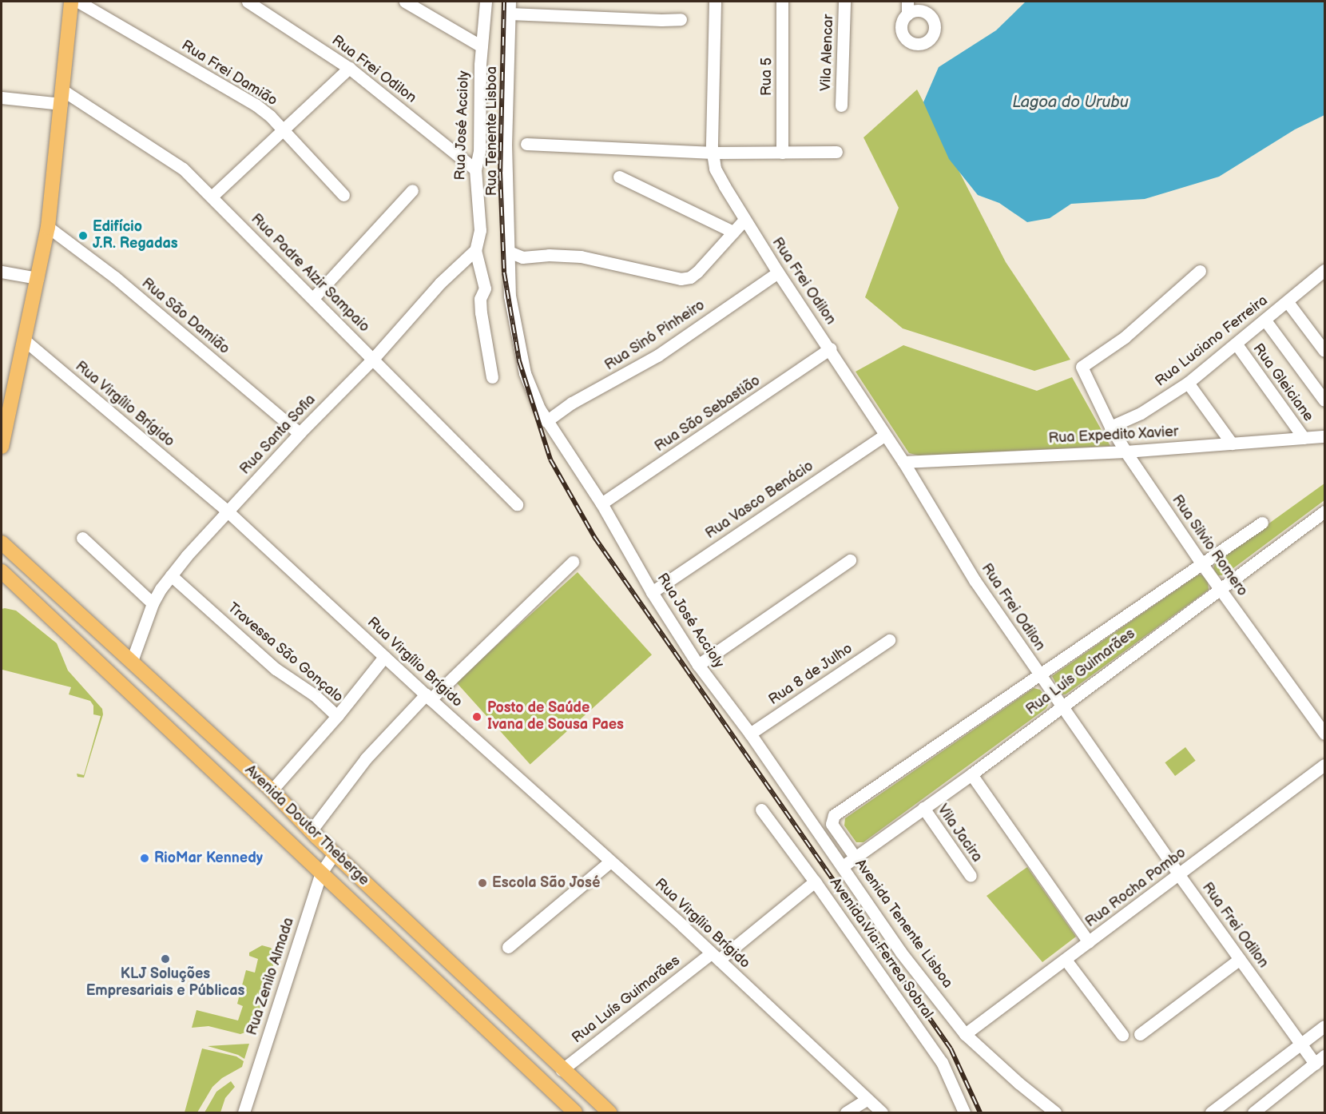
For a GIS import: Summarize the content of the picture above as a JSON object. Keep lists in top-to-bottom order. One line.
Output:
{"streets":{"main road":["Avenida Doutor Theberge"],"street":["Vila Alencar","Rua Frei Odilon","Rua Frei Damião","Rua 5","Rua José Accioly","Rua Tenente Lisboa","Rua Padre Alzir Sampaio","Rua São Damião","Rua Sinó Pinheiro","Rua Luciano Ferreira","Rua Gleiciane","Rua Virgílio Brígido","Rua São Sebastião","Rua Santa Sofia","Rua Expedito Xavier","Rua Vasco Benácio","Rua Silvio Romero","Travessa São Gonçalo","Rua Luís Guimarães","Rua 8 de Julho","Vila Jacira","Rua Rocha Pombo","Avenida Tenente Lisboa","Avenida Via Ferrea Sobral","Rua Zenilo Almada"]},"crossings":[["Rua Frei Odilon","Rua José Accioly"],["Rua Frei Odilon","Rua Sinó Pinheiro"],["Rua Frei Odilon","Rua São Sebastião"],["Rua Frei Odilon","Rua Expedito Xavier"],["Rua Frei Odilon","Rua Vasco Benácio"],["Rua Frei Odilon","Rua Luís Guimarães"],["Rua Frei Odilon","Rua Rocha Pombo"],["Rua José Accioly","Rua Tenente Lisboa"],["Rua José Accioly","Rua Sinó Pinheiro"],["Rua José Accioly","Rua São Sebastião"],["Rua José Accioly","Rua Santa Sofia"],["Rua José Accioly","Rua Vasco Benácio"],["Rua José Accioly","Rua 8 de Julho"],["Rua José Accioly","Avenida Tenente Lisboa"],["Rua Tenente Lisboa","Rua Sinó Pinheiro"],["Rua Padre Alzir Sampaio","Rua Santa Sofia"],["Rua São Damião","Rua Santa Sofia"],["Rua Luciano Ferreira","Rua Gleiciane"],["Rua Luciano Ferreira","Rua Silvio Romero"],["Rua Gleiciane","Rua Expedito Xavier"],["Rua Virgílio Brígido","Rua Santa Sofia"],["Rua Virgílio Brígido","Rua Luís Guimarães"],["Rua Santa Sofia","Travessa São Gonçalo"],["Rua Santa Sofia","Avenida Doutor Theberge"],["Rua Expedito Xavier","Rua Silvio Romero"],["Rua Silvio Romero","Rua Luís Guimarães"],["Rua Luís Guimarães","Avenida Doutor Theberge"],["Rua Luís Guimarães","Vila Jacira"],["Rua Luís Guimarães","Avenida Tenente Lisboa"],["Rua Luís Guimarães","Avenida Via Ferrea Sobral"],["Avenida Doutor Theberge","Rua Zenilo Almada"],["Rua Rocha Pombo","Avenida Tenente Lisboa"]],"water":["Lagoa do Urubu"],"places":["Edifício J.R. Regadas","Posto de Saúde Ivana de Sousa Paes","RioMar Kennedy","Escola São José","KLJ Soluções Empresariais e Públicas"]}
